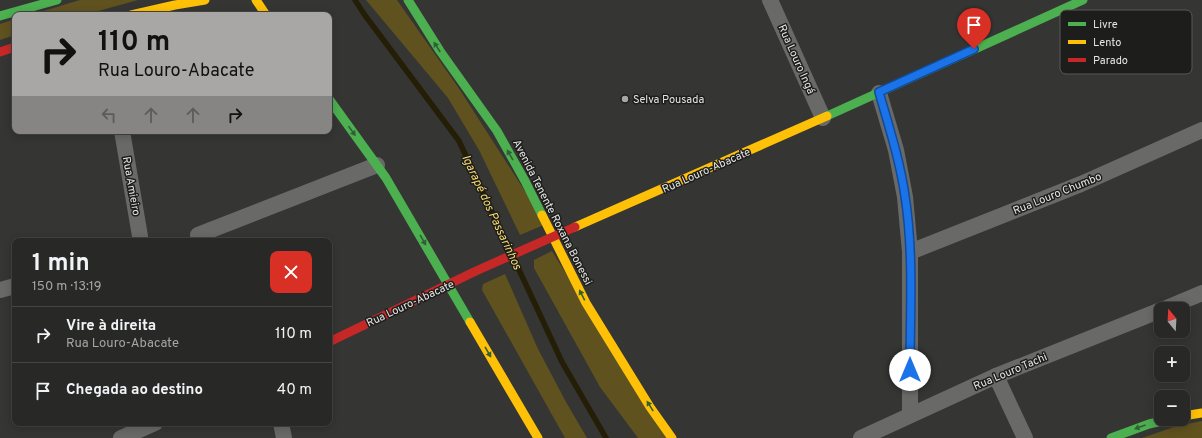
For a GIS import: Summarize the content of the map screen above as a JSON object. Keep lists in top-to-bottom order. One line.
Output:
{"streets":{"street":["Rua Louro Ingá","Rua Louro-Abacate","Rua Amieiro","Rua Louro Chumbo","Avenida Tenente Roxana Bonessi","Rua Louro Tachi"]},"crossings":[["Rua Louro Ingá","Rua Louro-Abacate"],["Rua Louro-Abacate","Avenida Tenente Roxana Bonessi"]],"one_way":["Avenida Tenente Roxana Bonessi"],"water":["Igarapé dos Passarinhos"],"places":["Selva Pousada"],"legend":["Livre","Lento","Parado"],"north":"top","page":{"turn":["110 m","Rua Louro-Abacate"],"heading":["1 min","150 m · 13:19"],"map_buttons":["+","−"],"list":[{"name":"Vire à direita","note":"Rua Louro-Abacate","value":"110 m"},{"name":"Chegada ao destino","value":"40 m"}]}}
